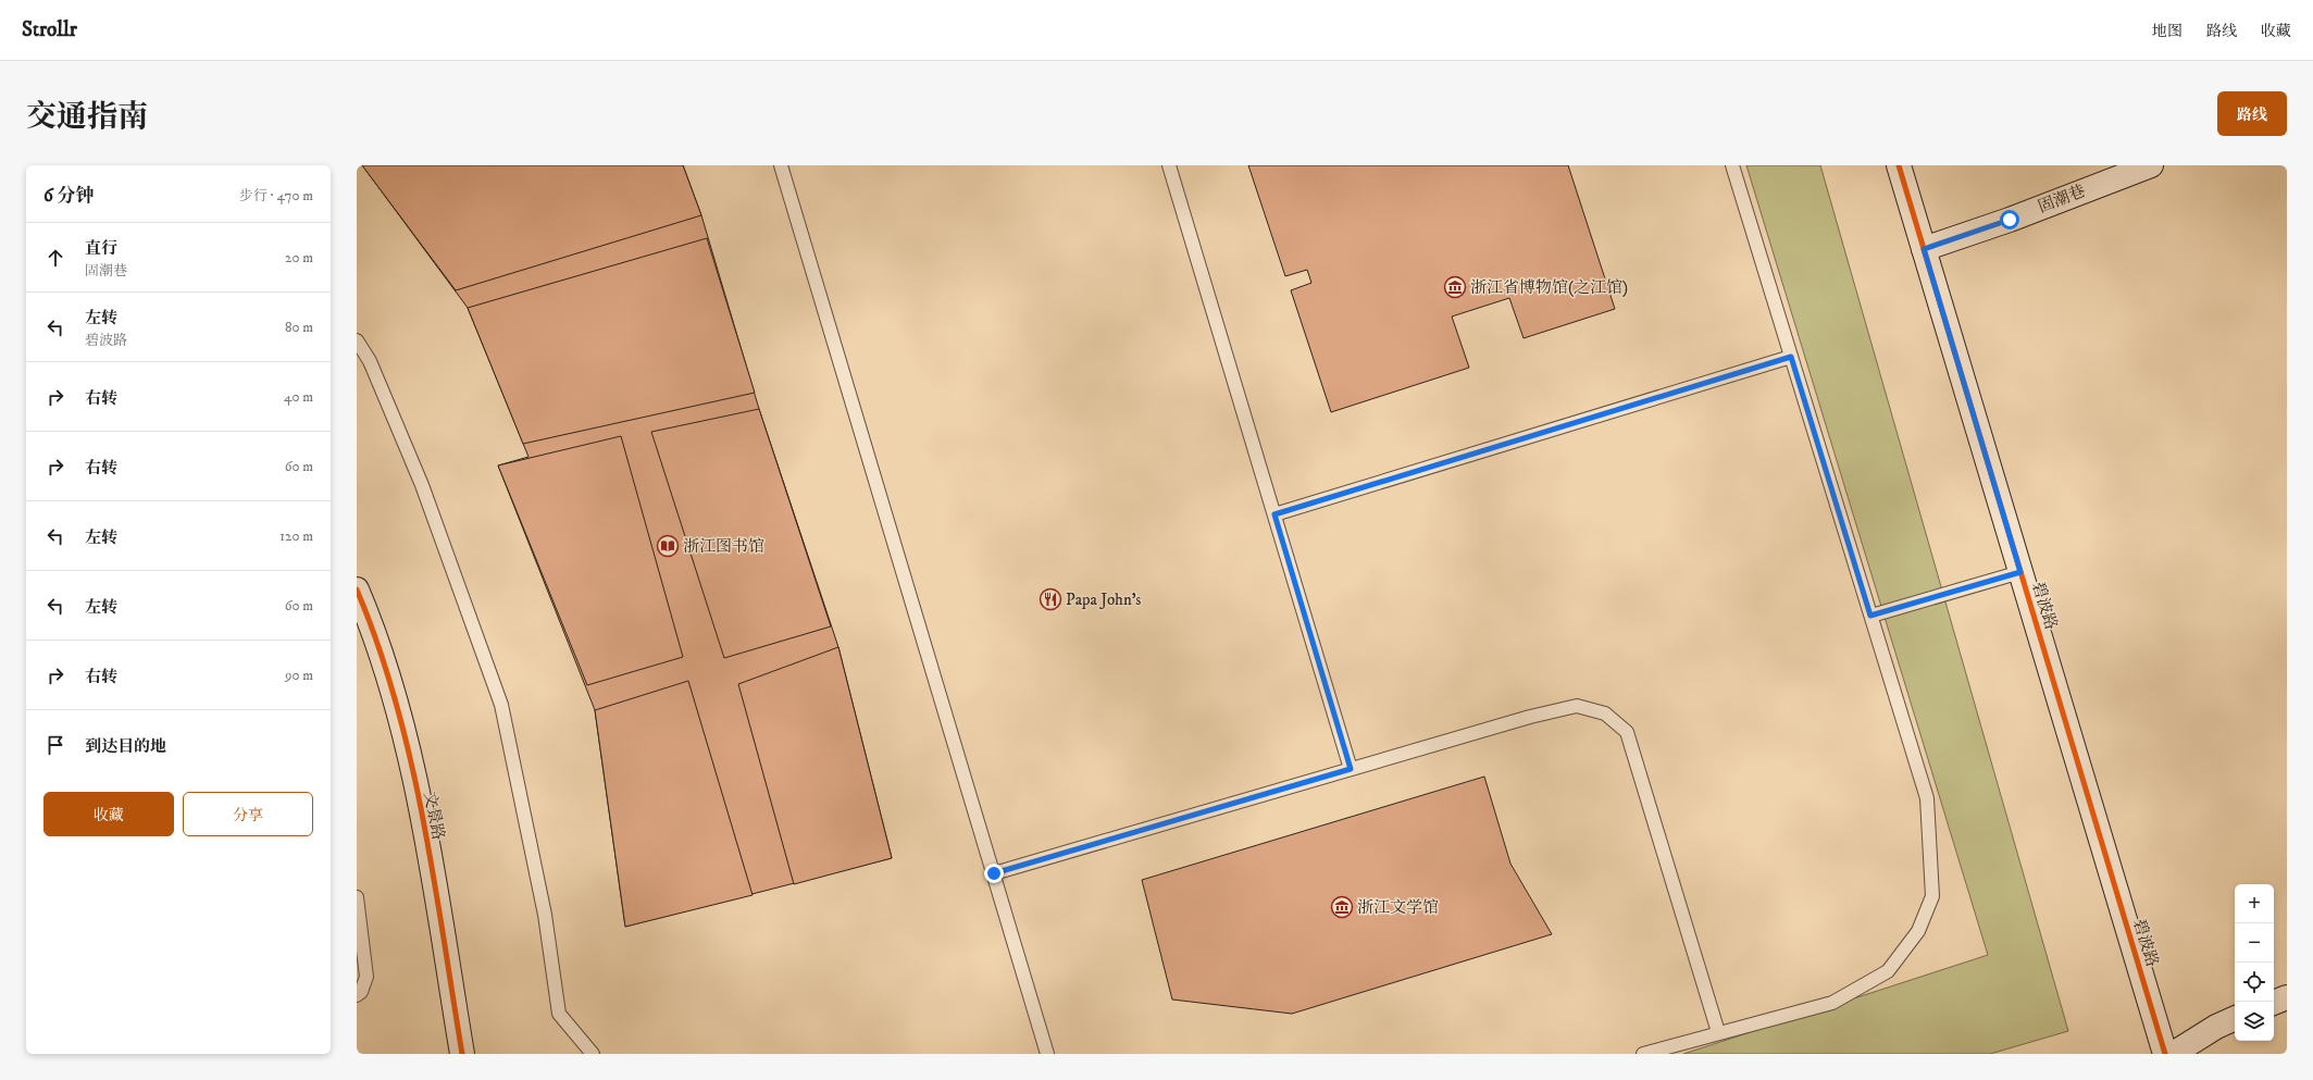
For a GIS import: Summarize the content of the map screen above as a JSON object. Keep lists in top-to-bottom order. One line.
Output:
{"streets":{"street":["固潮巷","碧波路","文景路"]},"crossings":[["固潮巷","碧波路"]],"places":{"museum":["浙江省博物馆(之江馆)","浙江文学馆"],"library":["浙江图书馆"],"restaurant":["Papa John's"]},"page":{"header":"Strollr","nav":["地图","路线","收藏"],"title":"交通指南","buttons":["路线",["收藏","分享"]],"heading":["6 分钟","步行 · 470 m"],"list":[["直行","固潮巷","20 m"],["左转","碧波路","80 m"],["右转","40 m"],["右转","60 m"],["左转","120 m"],["左转","60 m"],["右转","90 m"],"到达目的地"],"map_buttons":["+","−"]}}
